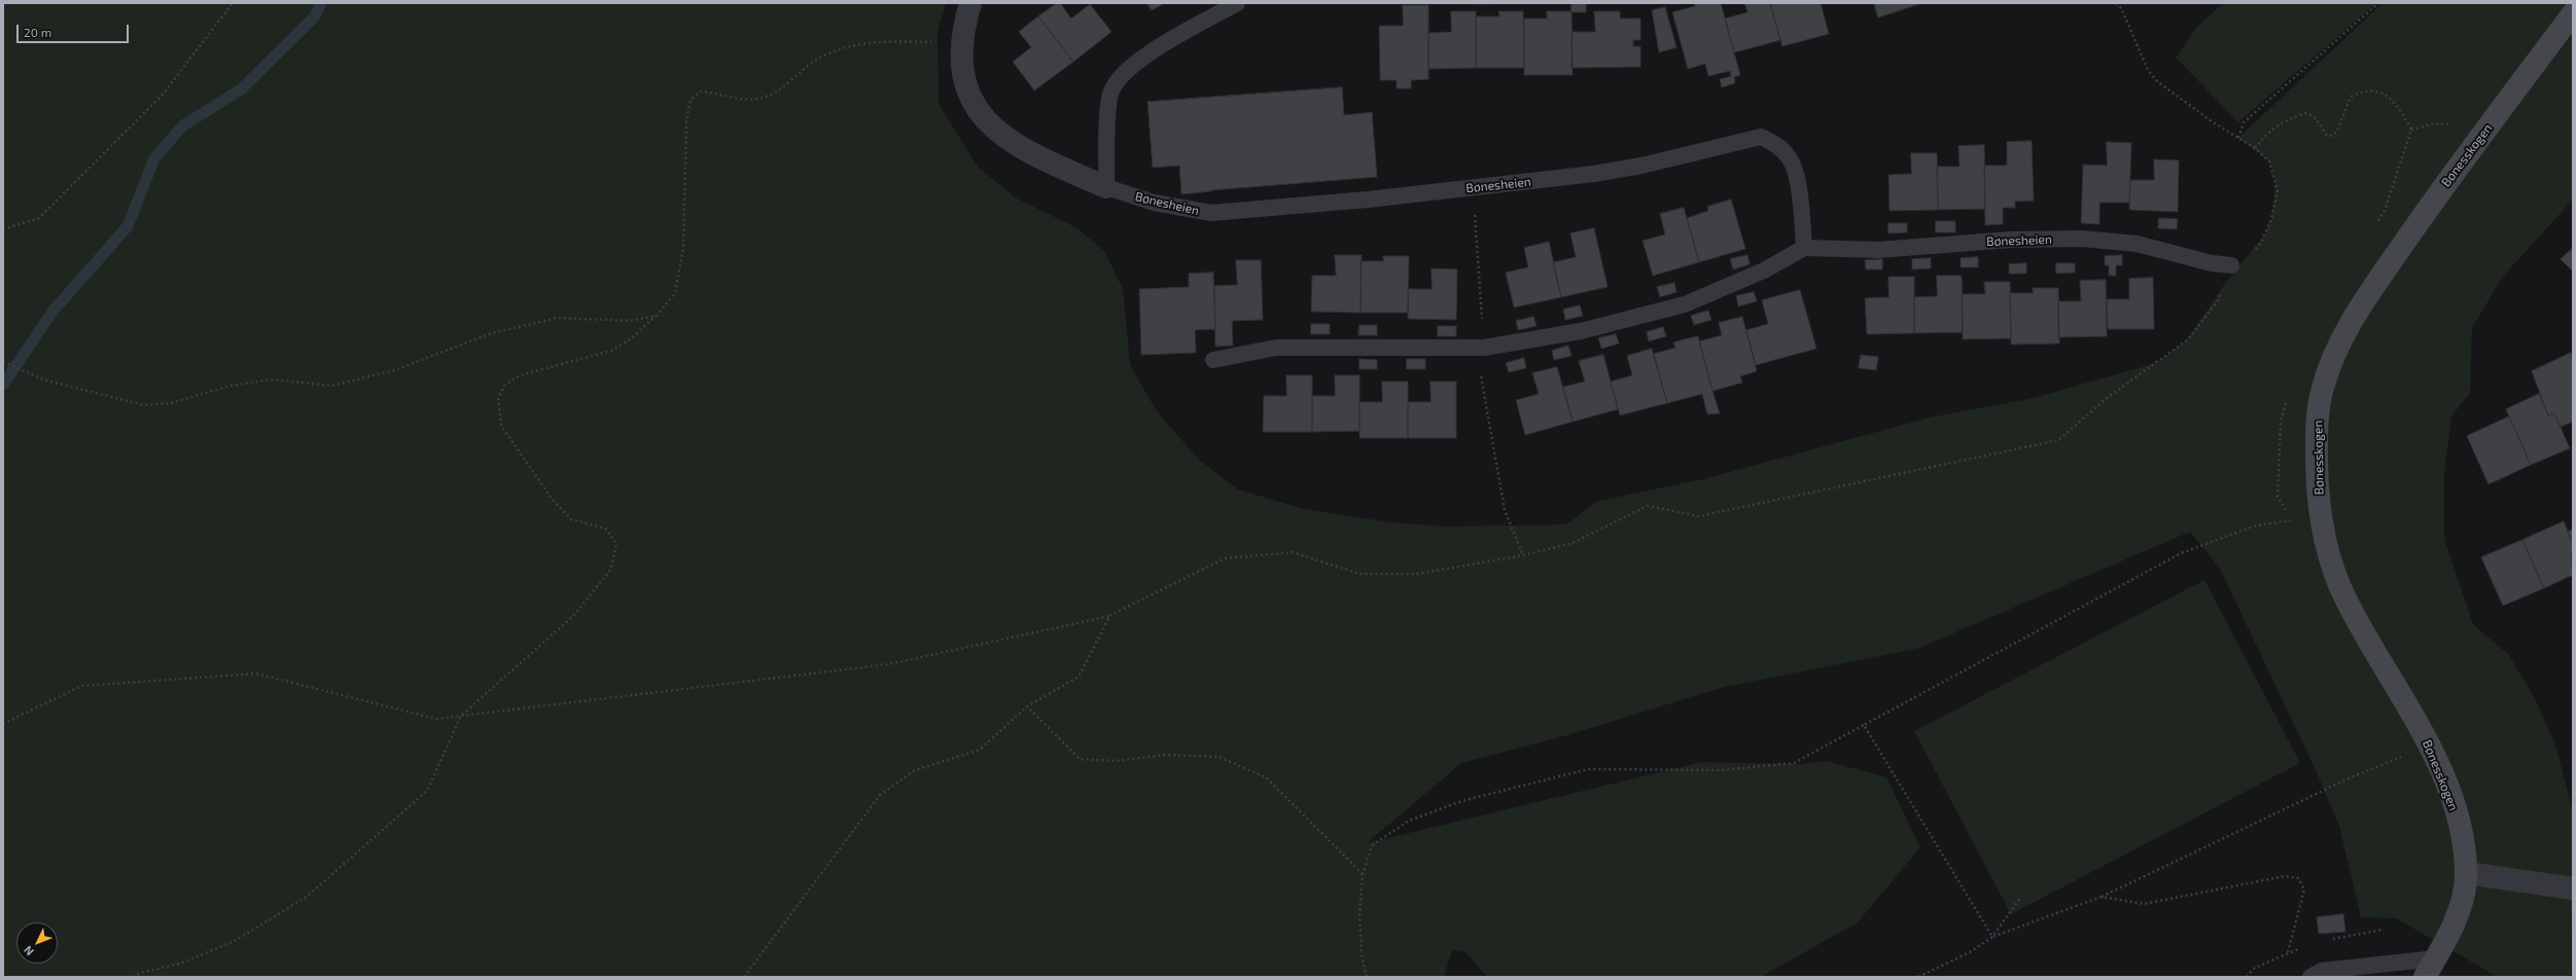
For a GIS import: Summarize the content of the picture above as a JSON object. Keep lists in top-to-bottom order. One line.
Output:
{"streets":{"main road":["Bønesskogen"],"street":["Bønesheien"]},"scale_bar":"20 m","north":"bottom left"}
